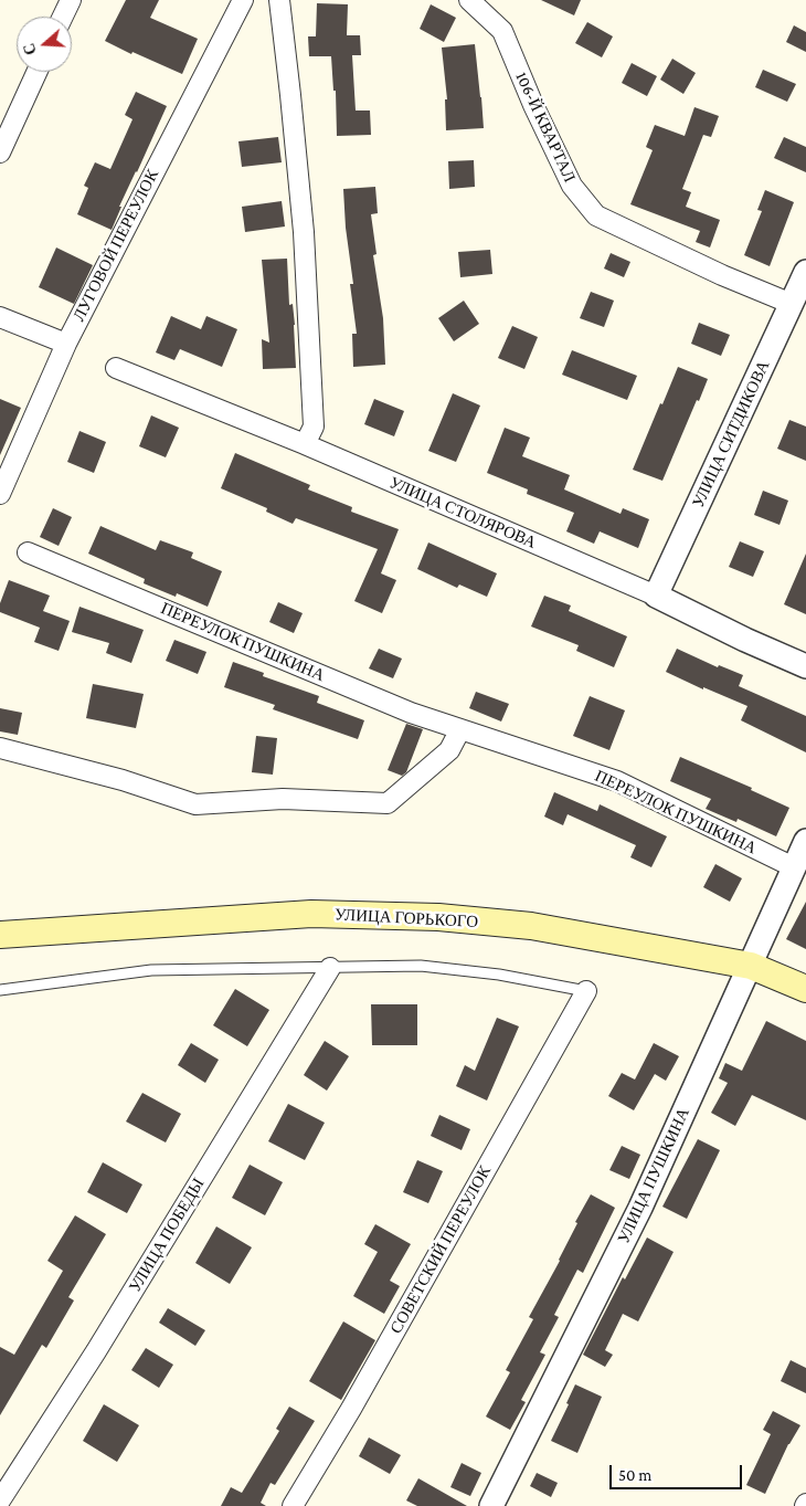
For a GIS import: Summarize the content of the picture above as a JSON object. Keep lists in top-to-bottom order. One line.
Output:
{"streets":{"main road":["УЛИЦА ГОРЬКОГО"],"street":["106-Й КВАРТАЛ","ЛУГОВОЙ ПЕРЕУЛОК","УЛИЦА СИТДИКОВА","УЛИЦА СТОЛЯРОВА","ПЕРЕУЛОК ПУШКИНА","УЛИЦА ПУШКИНА","УЛИЦА ПОБЕДЫ","СОВЕТСКИЙ ПЕРЕУЛОК"]},"crossings":[["106-Й КВАРТАЛ","УЛИЦА СИТДИКОВА"],["УЛИЦА СИТДИКОВА","УЛИЦА СТОЛЯРОВА"],["ПЕРЕУЛОК ПУШКИНА","УЛИЦА ПУШКИНА"],["УЛИЦА ГОРЬКОГО","УЛИЦА ПУШКИНА"]],"scale_bar":"50 m","north":"left"}
